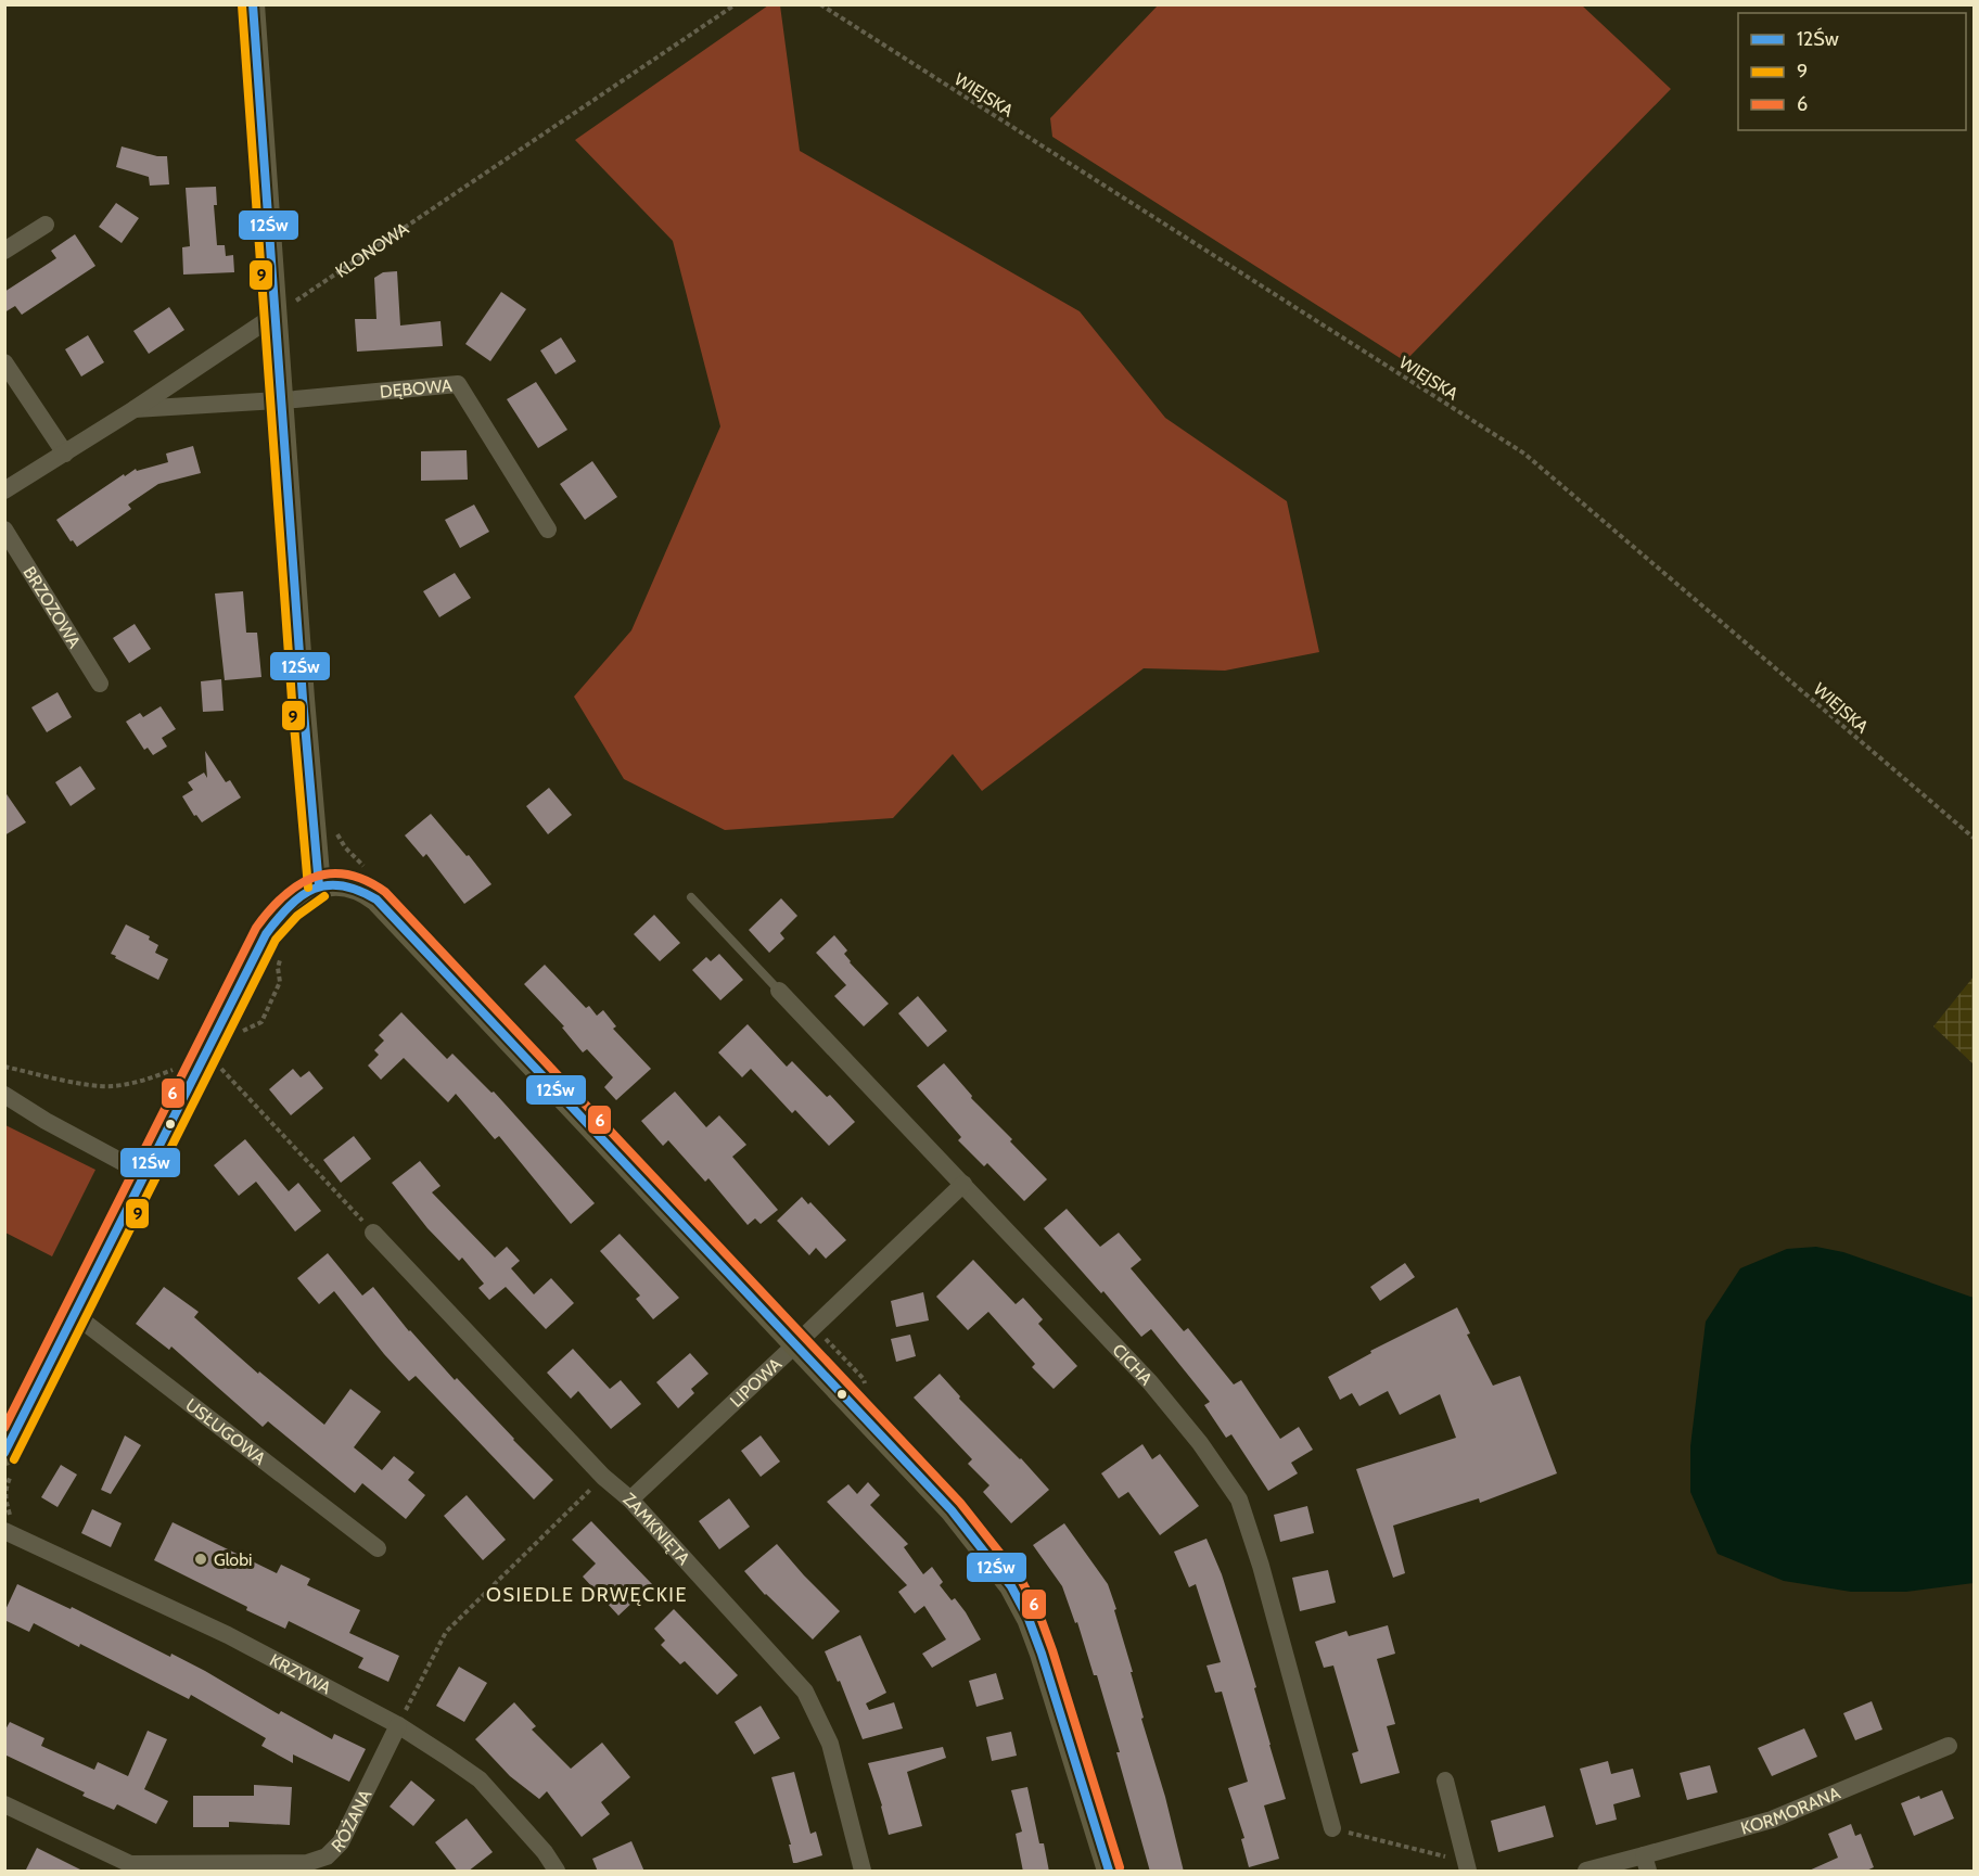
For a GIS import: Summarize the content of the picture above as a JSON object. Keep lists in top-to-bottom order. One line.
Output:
{"streets":{"street":["DĘBOWA","BRZOZOWA","CICHA","LIPOWA","USŁUGOWA","ZAMKNIĘTA","KRZYWA","KORMORANA","RÓŻANA"],"path":["WIEJSKA","KLONOWA"]},"crossings":[["CICHA","LIPOWA"],["LIPOWA","ZAMKNIĘTA"],["KRZYWA","RÓŻANA"]],"districts":["OSIEDLE DRWĘCKIE"],"places":["Globi"],"lines":["transit line 12Św","transit line 9","transit line 6"],"legend":["12Św","9","6"]}
